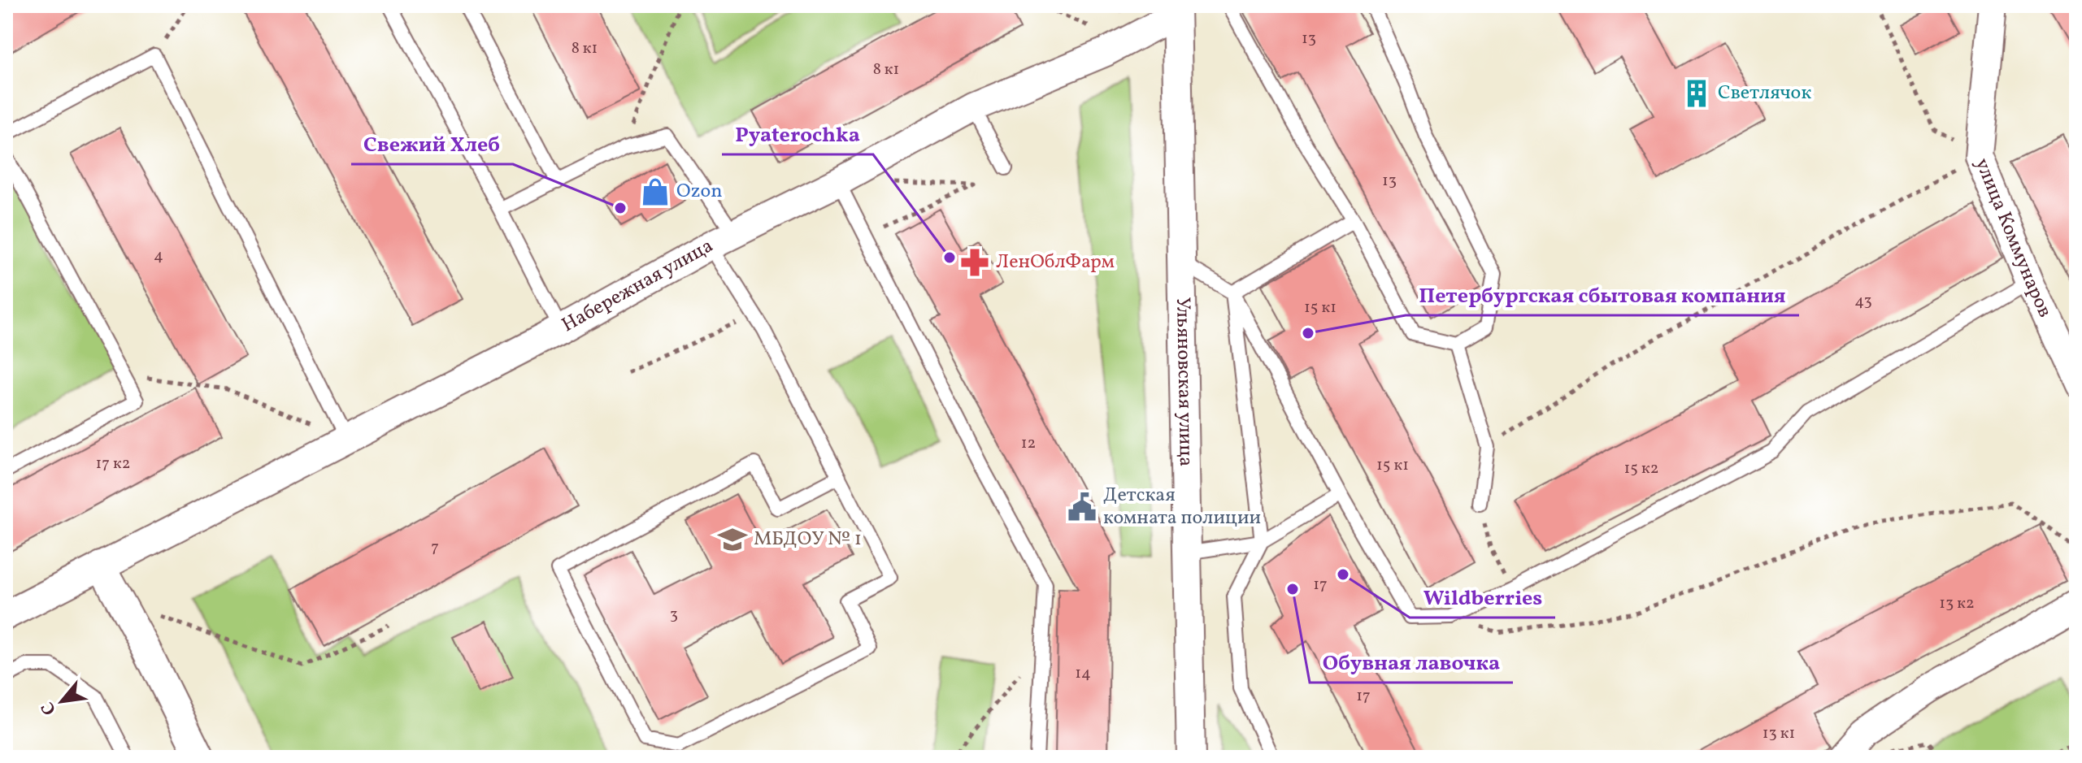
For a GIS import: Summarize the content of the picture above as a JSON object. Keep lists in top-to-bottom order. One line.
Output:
{"streets":{"street":["улица Коммунаров","Набережная улица","Ульяновская улица"]},"crossings":[["Набережная улица","Ульяновская улица"]],"places":{"building":["Светлячок"],"shop":["Ozon"],"other":["Свежий Хлеб","Pyaterochka","Петербургская сбытовая компания","Wildberries","Обувная лавочка"],"pharmacy":["ЛенОблФарм"],"public building":["Детская комната полиции"],"school or university":["МБДОУ № 1"]},"house_numbers":["13","8 к1","8 к1","13","4","43","15 к1","12","17 к2","15 к1","15 к2","7","17","13 к2","3","14","17","13 к1"],"north":"bottom left"}
